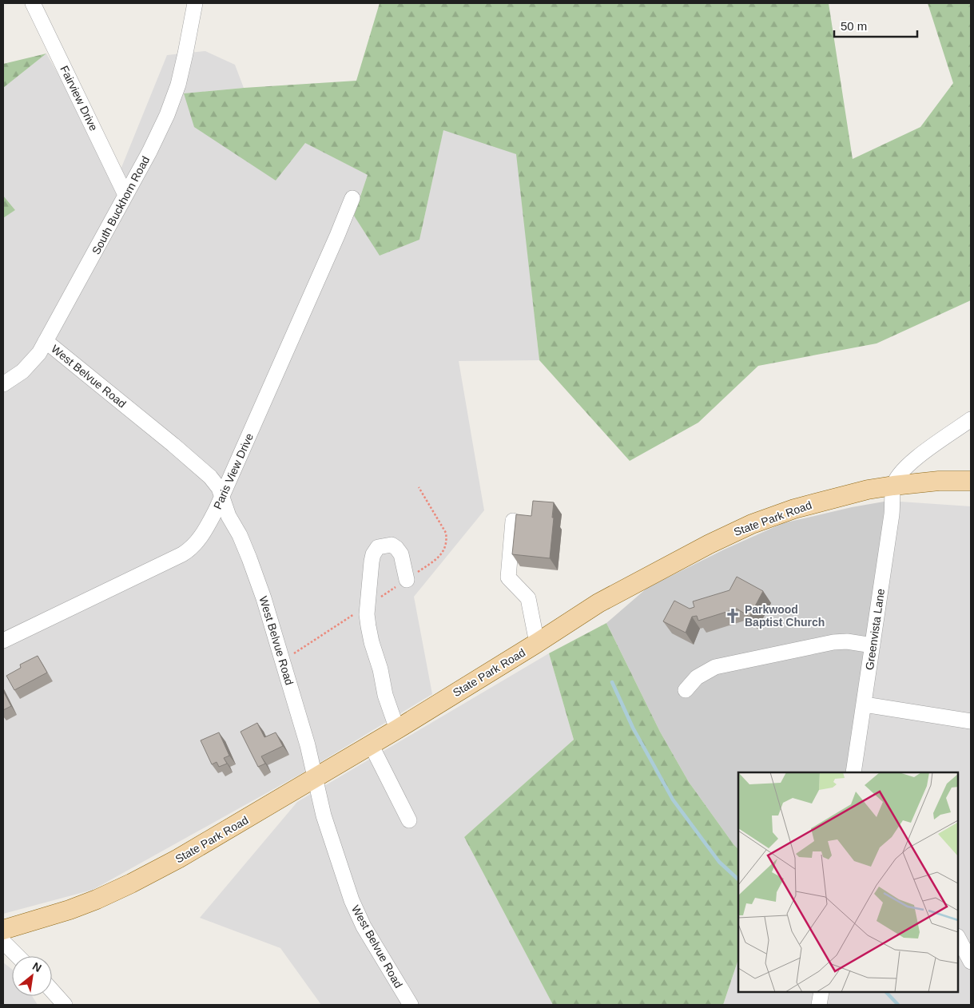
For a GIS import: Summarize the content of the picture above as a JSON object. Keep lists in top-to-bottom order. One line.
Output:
{"streets":{"main road":["State Park Road"],"street":["Fairview Drive","South Buckhorn Road","West Belvue Road","Paris View Drive","Greenvista Lane"]},"crossings":[["Fairview Drive","South Buckhorn Road"],["South Buckhorn Road","West Belvue Road"],["West Belvue Road","Paris View Drive"],["West Belvue Road","State Park Road"],["State Park Road","Greenvista Lane"]],"places":{"church":["Parkwood Baptist Church"]},"scale_bar":"50 m","north":"top right"}
